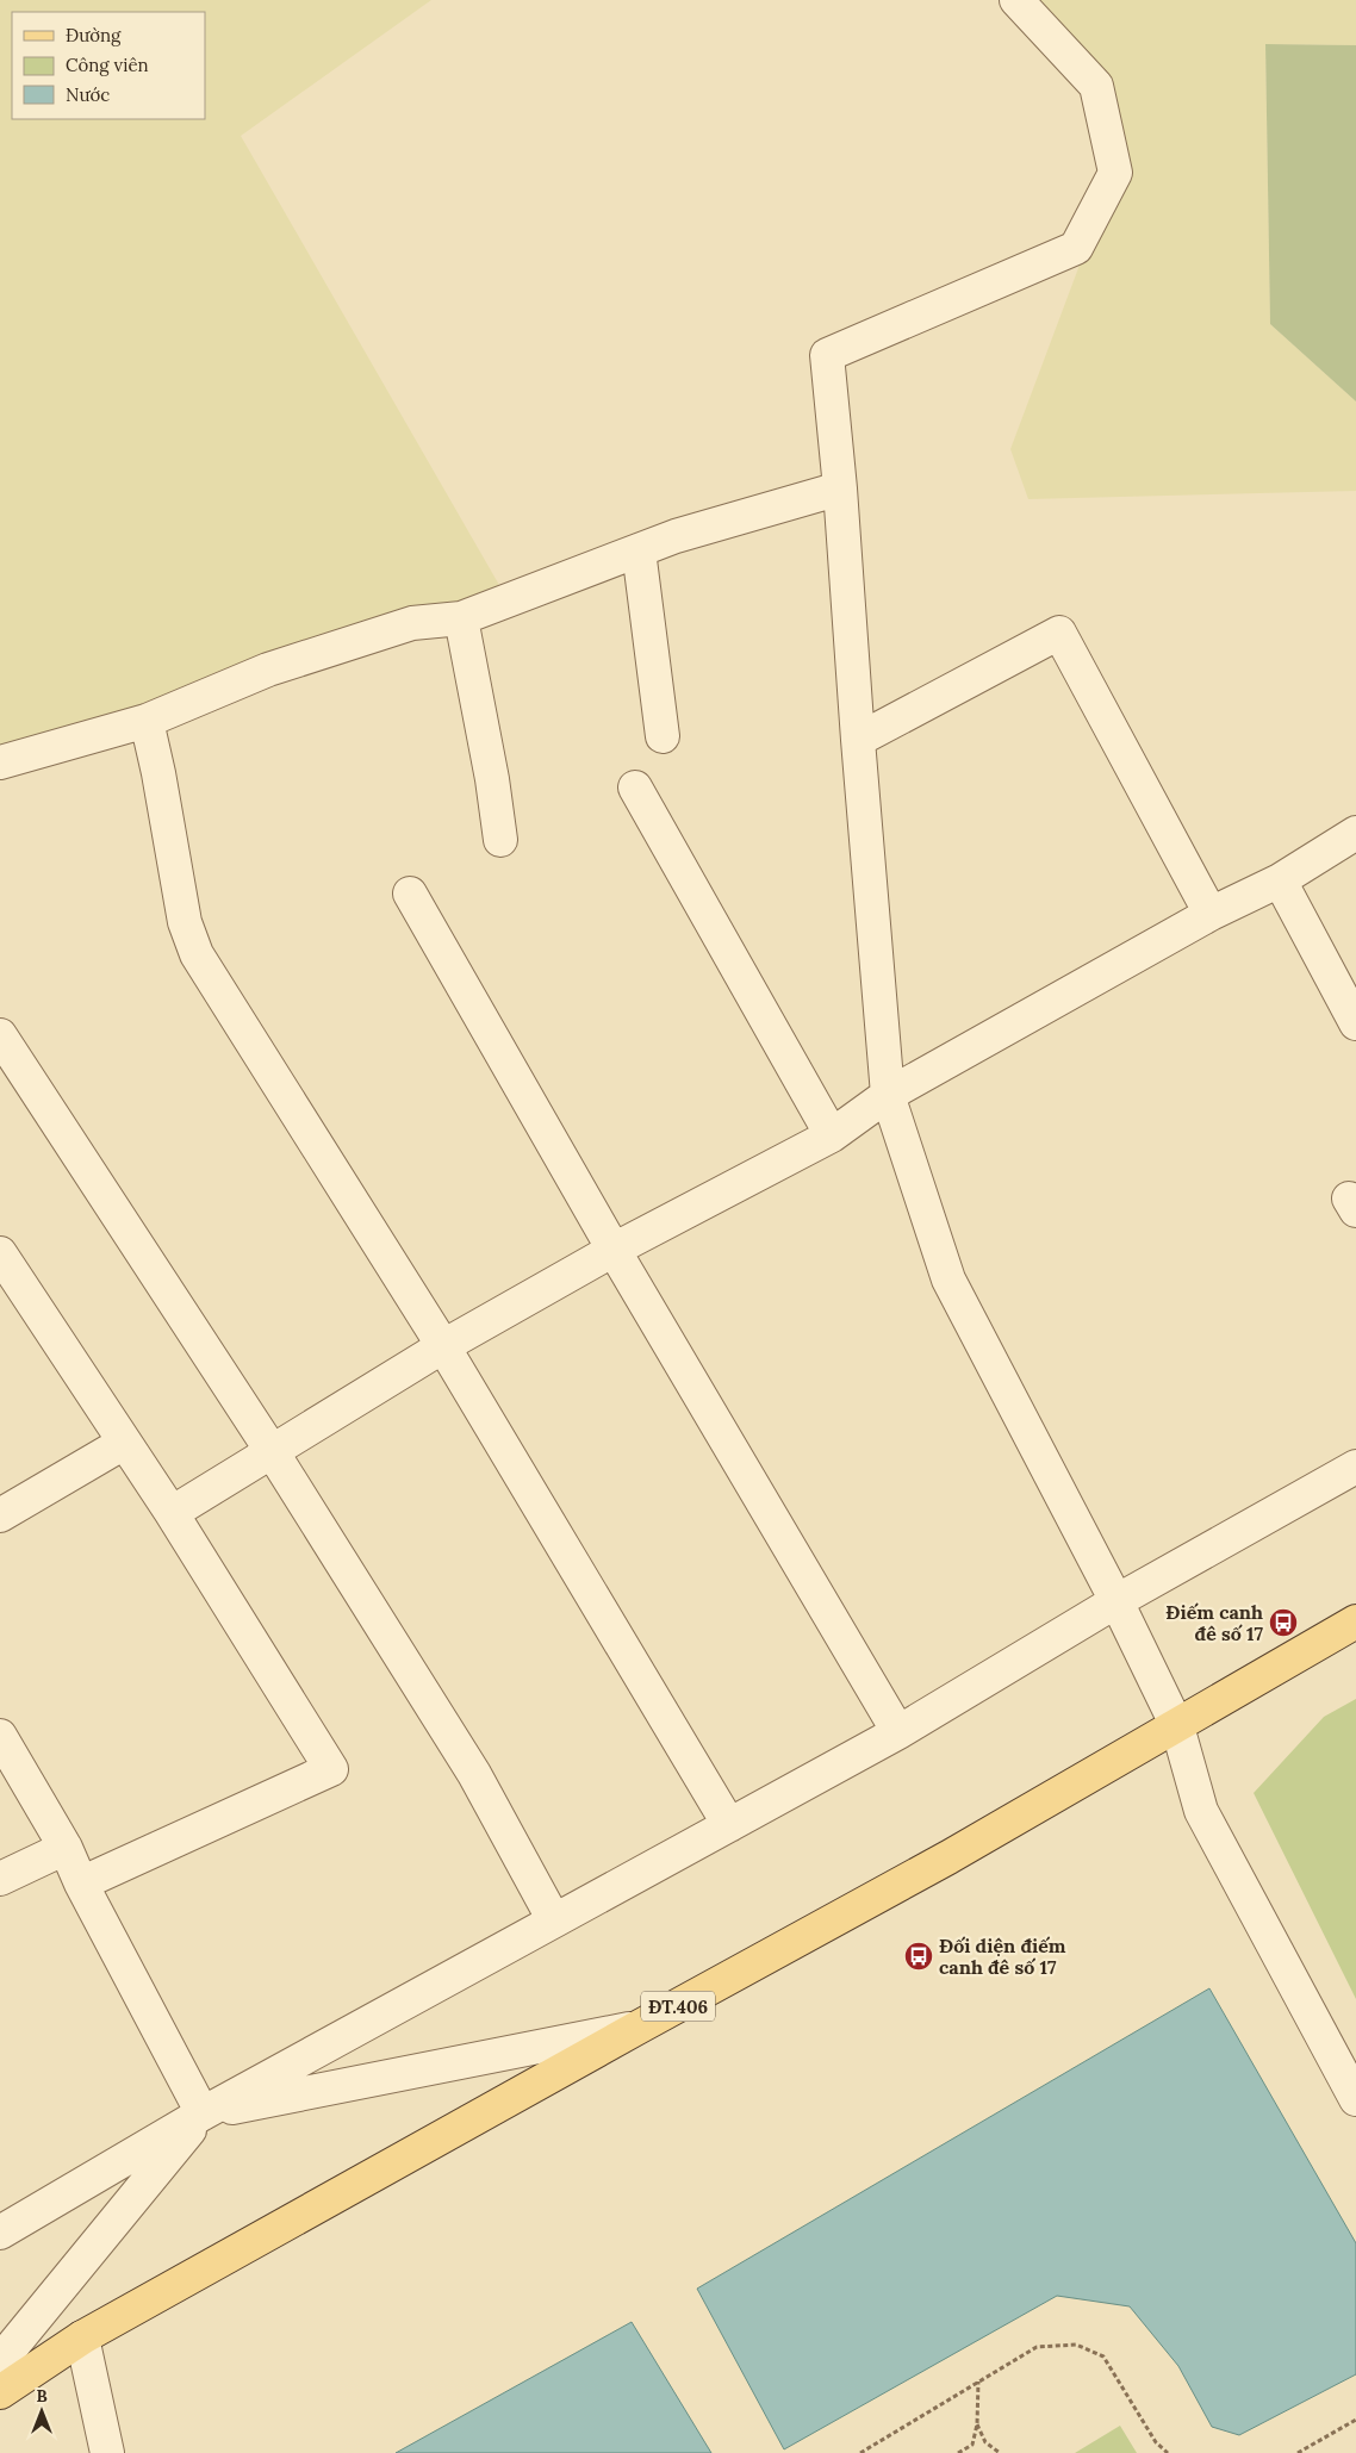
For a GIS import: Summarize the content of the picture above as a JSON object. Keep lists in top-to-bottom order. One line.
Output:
{"streets":{"main road":["ĐT.406"]},"places":{"bus stop":["Điếm canh đê số 17","Đối diện điếm canh đê số 17"]},"legend":["Đường","Công viên","Nước"],"north":"top"}
